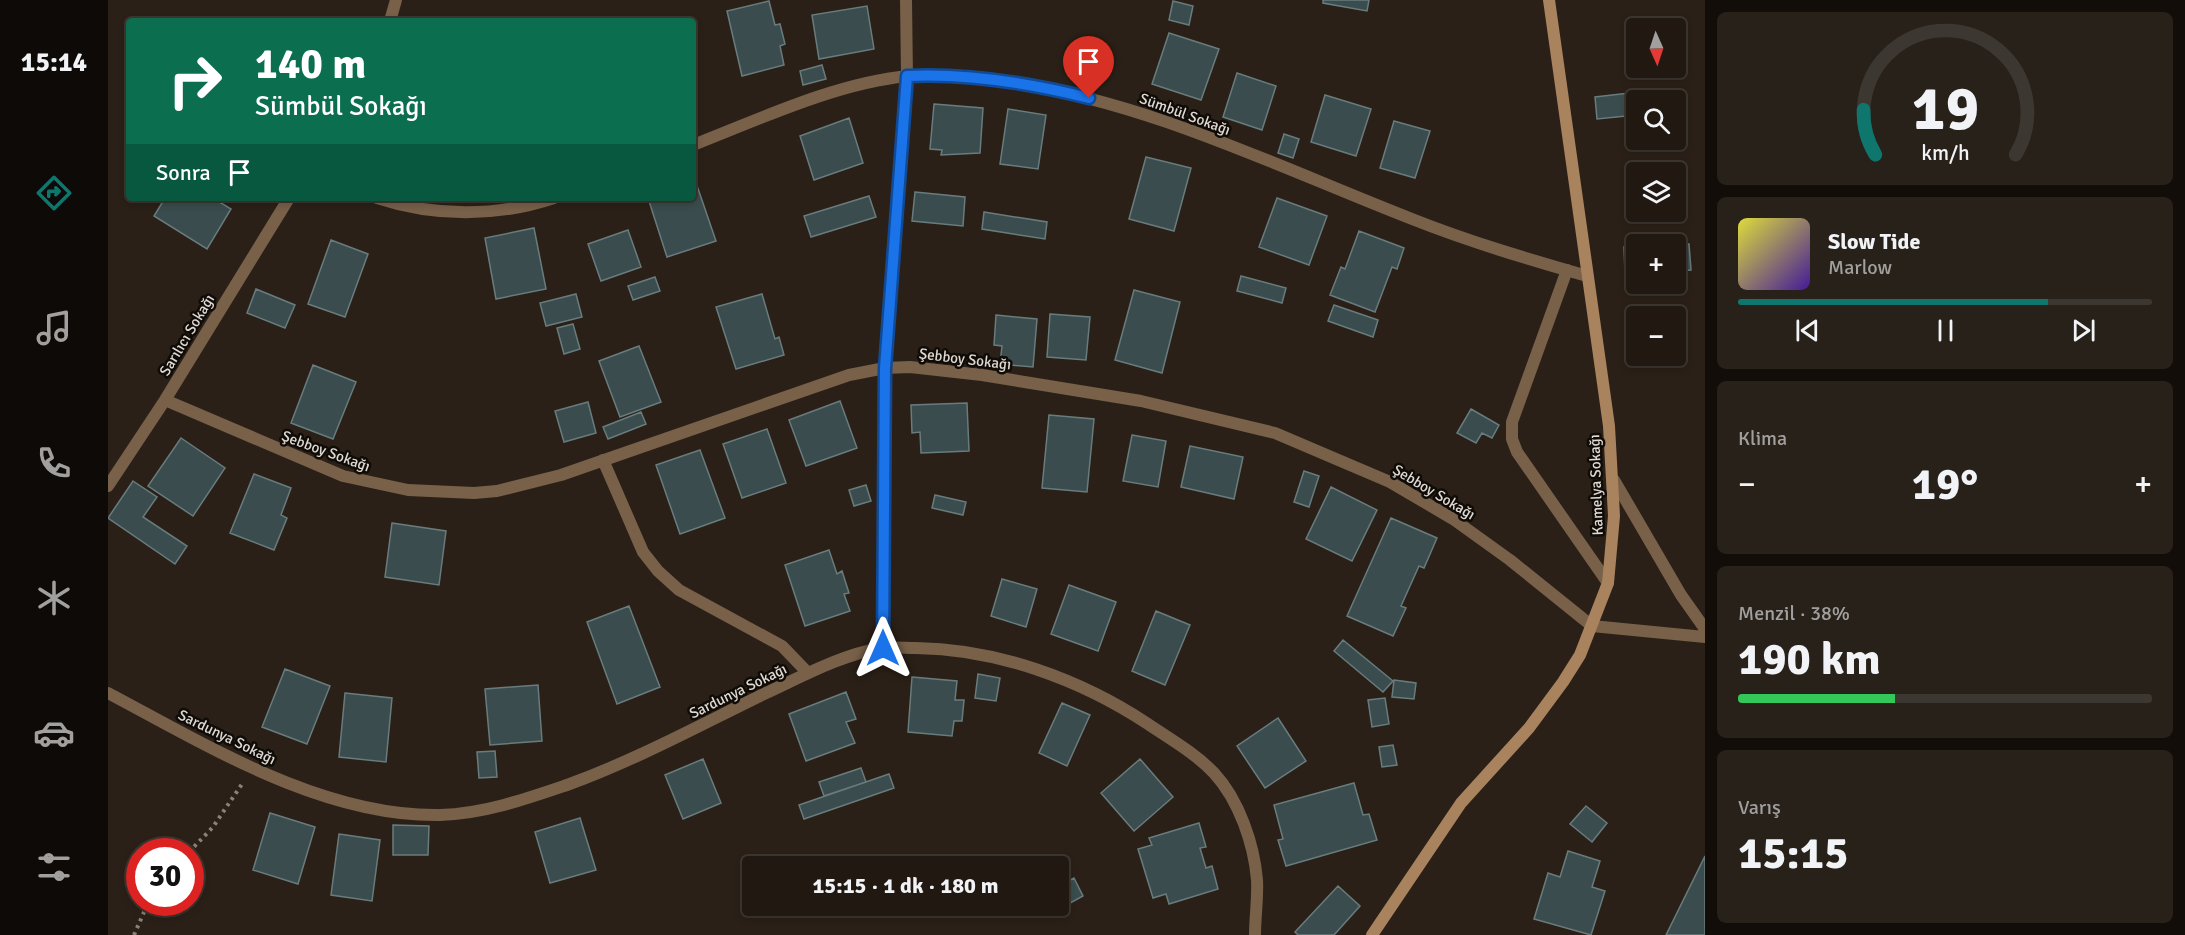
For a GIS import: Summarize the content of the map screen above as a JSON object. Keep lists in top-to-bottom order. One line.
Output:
{"streets":{"street":["Sümbül Sokağı","Sarılıcı Sokağı","Şebboy Sokağı","Kamelya Sokağı","Sardunya Sokağı"]},"crossings":[["Sümbül Sokağı","Kamelya Sokağı"],["Sarılıcı Sokağı","Şebboy Sokağı"],["Şebboy Sokağı","Kamelya Sokağı"]],"north":"bottom","page":{"tabs":"15:14","map_buttons":["+","−"],"turn":["140 m","Sümbül Sokağı"],"then":"Sonra","song":["Slow Tide","Marlow"],"tile":["Klima",["Menzil · 38%","190 km"],["Varış","15:15"]],"heat":["−","19°","+"],"limit":"30","trip":"15:15 · 1 dk · 180 m","gauge":["19","km/h"]}}
